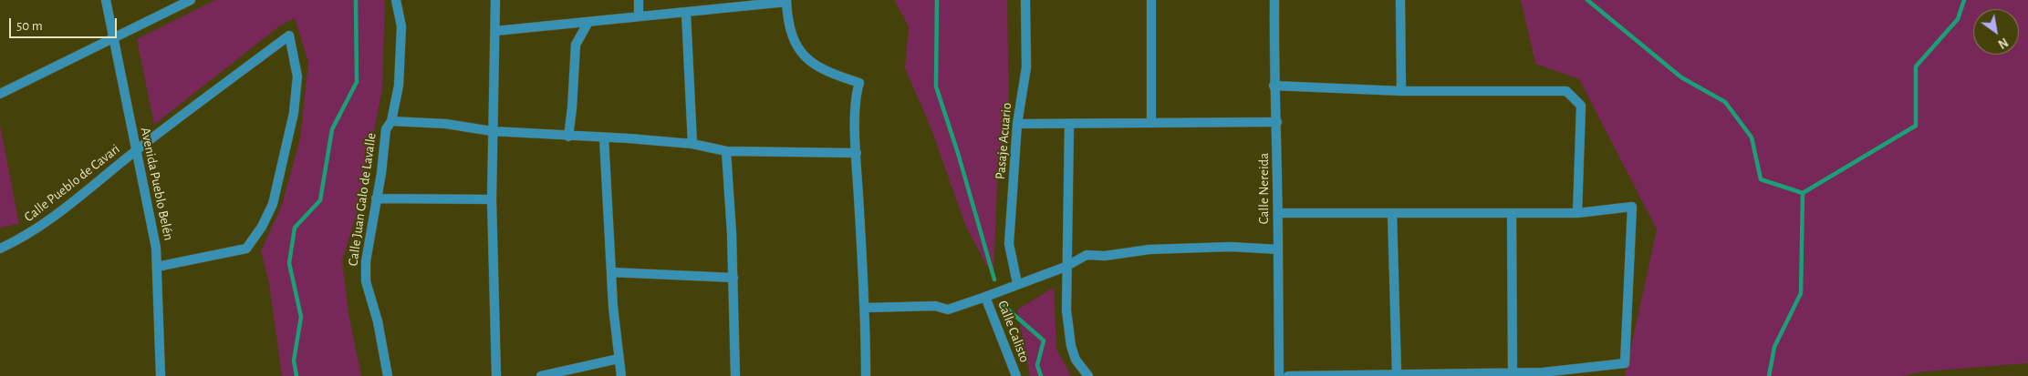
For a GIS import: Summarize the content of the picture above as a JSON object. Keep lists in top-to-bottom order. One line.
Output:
{"streets":{"street":["Pasaje Acuario","Calle Pueblo de Cavari","Avenida Pueblo Belén","Calle Nereida","Calle Juan Galo de Lavalle","Calle Calisto"]},"crossings":[["Calle Pueblo de Cavari","Avenida Pueblo Belén"]],"scale_bar":"50 m","north":"bottom right"}
